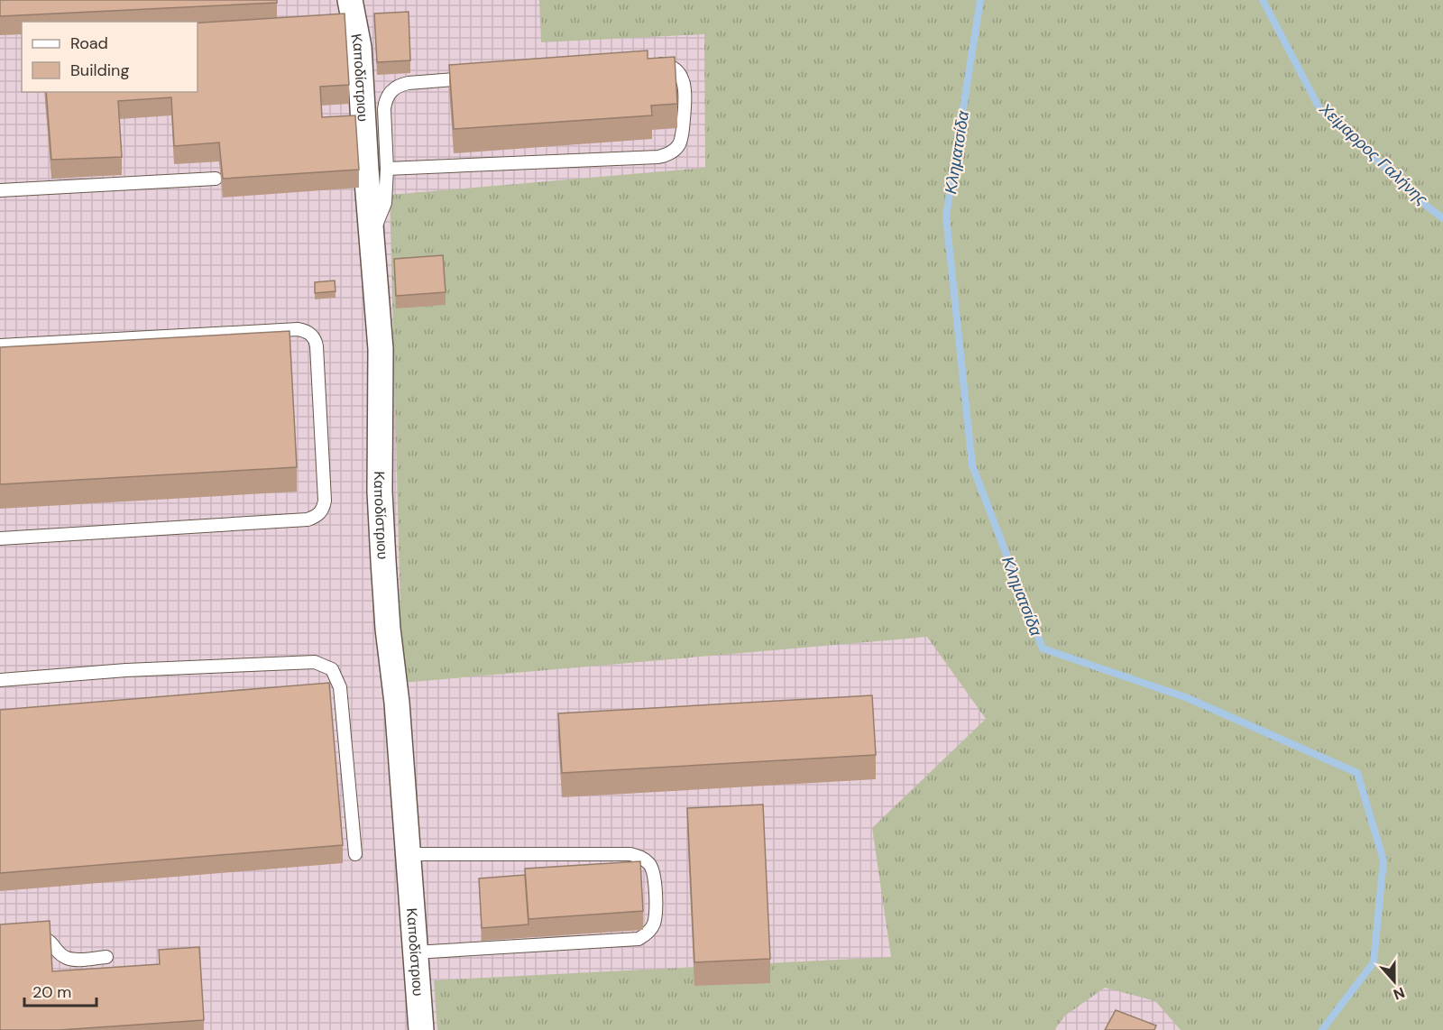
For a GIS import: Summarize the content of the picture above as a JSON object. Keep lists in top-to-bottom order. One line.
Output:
{"streets":{"street":["Καποδίστριου"]},"water":["Κληματσίδα","Χείμαρρος Γαλήνης"],"legend":["Road","Building"],"scale_bar":"20 m","north":"bottom"}
